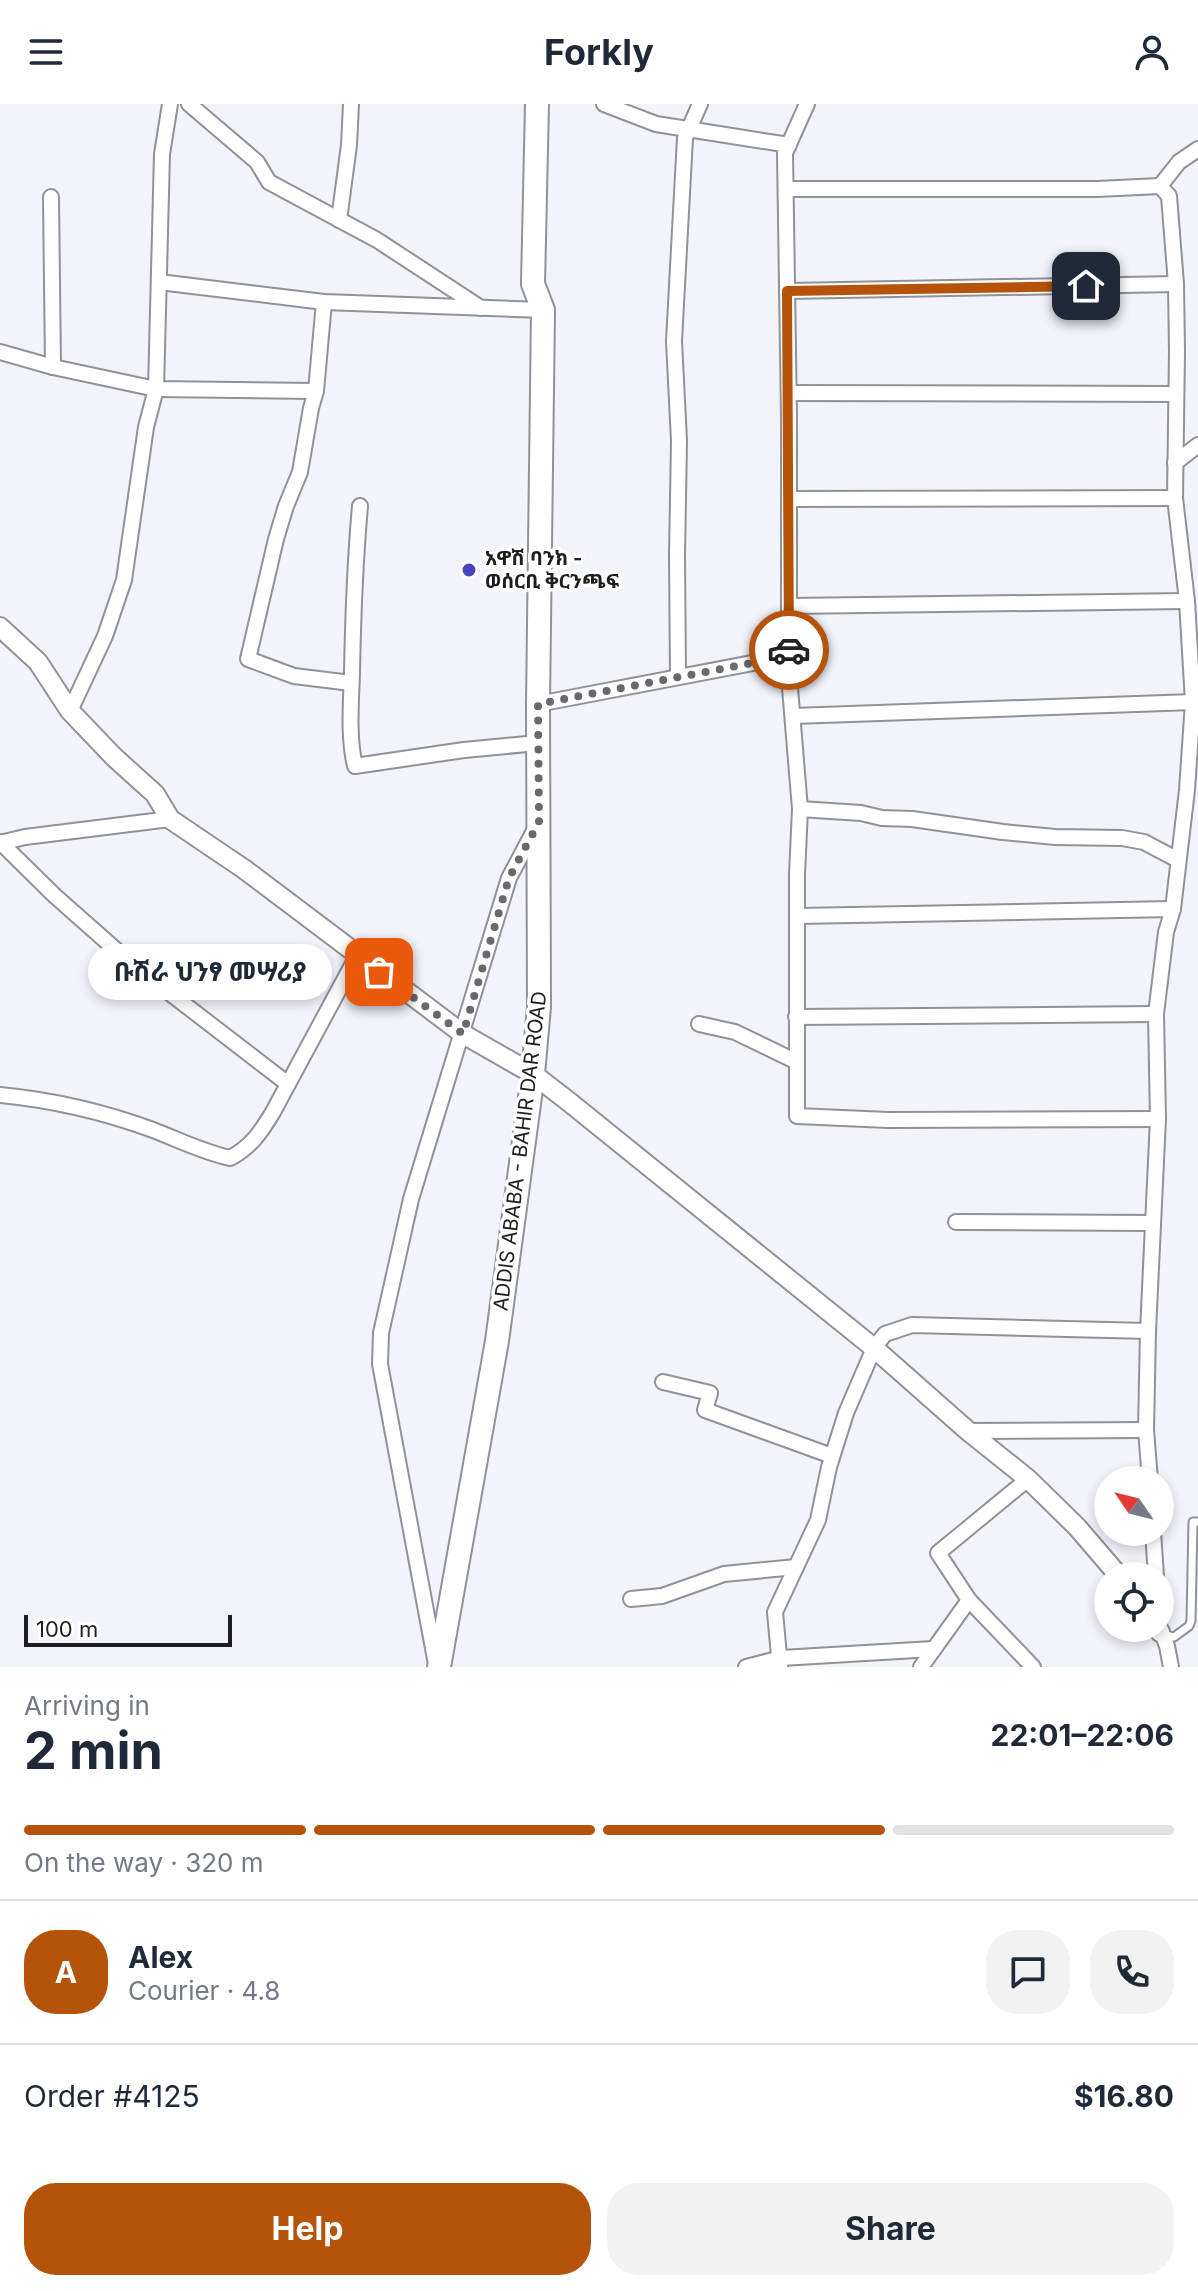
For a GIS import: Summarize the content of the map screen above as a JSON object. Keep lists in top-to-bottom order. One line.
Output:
{"streets":{"highway":["ADDIS ABABA - BAHIR DAR ROAD"]},"places":["አዋሽ ባንክ - ወሰርቢ ቅርንጫፍ","ቡሽራ ህንፃ መሣሪያ"],"scale_bar":"100 m","north":"top left","page":{"header":"Forkly","bubble":"ቡሽራ ህንፃ መሣሪያ","scale":"100 m","heading":["2 min","Arriving in","22:01–22:06"],"panel":["Alex","Courier · 4.8","Order #4125","$16.80"],"bar":"On the way · 320 m","round":"A","buttons":["Help","Share"]}}
